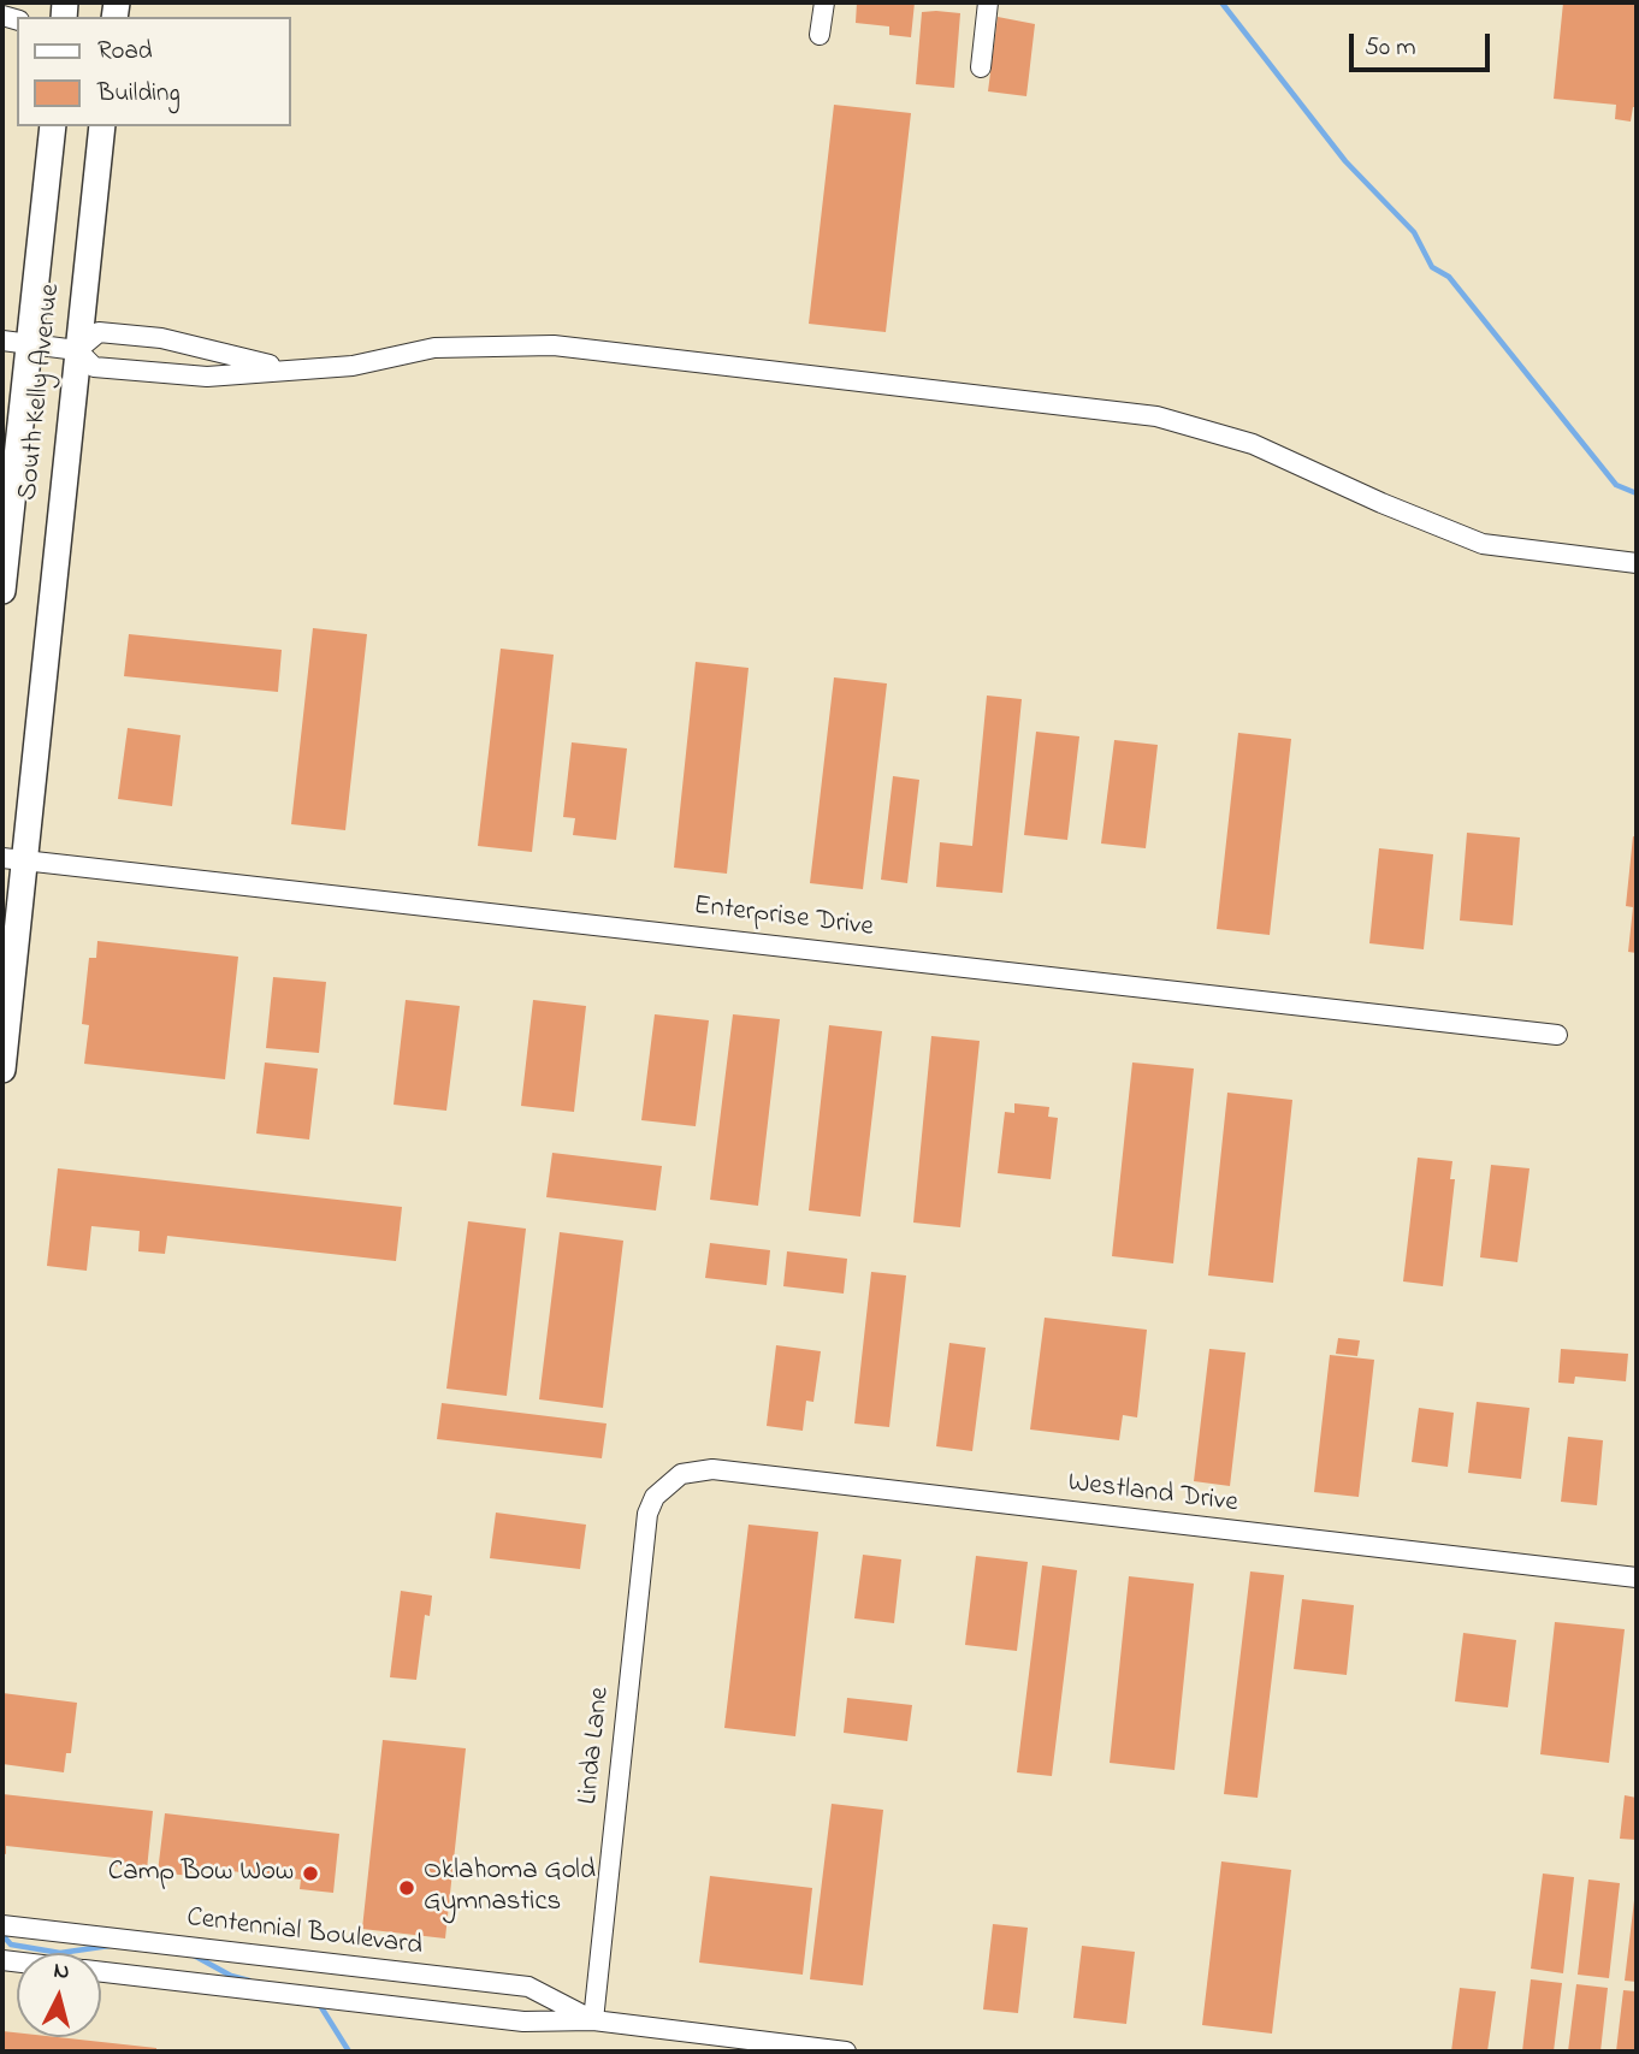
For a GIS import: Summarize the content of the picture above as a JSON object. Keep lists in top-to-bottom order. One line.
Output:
{"streets":{"main road":["South Kelly Avenue"],"street":["Enterprise Drive","Westland Drive","Linda Lane","Centennial Boulevard"]},"crossings":[["South Kelly Avenue","Enterprise Drive"],["Westland Drive","Linda Lane"],["Linda Lane","Centennial Boulevard"]],"places":["Camp Bow Wow","Oklahoma Gold Gymnastics"],"legend":["Road","Building"],"scale_bar":"50 m","north":"top"}
